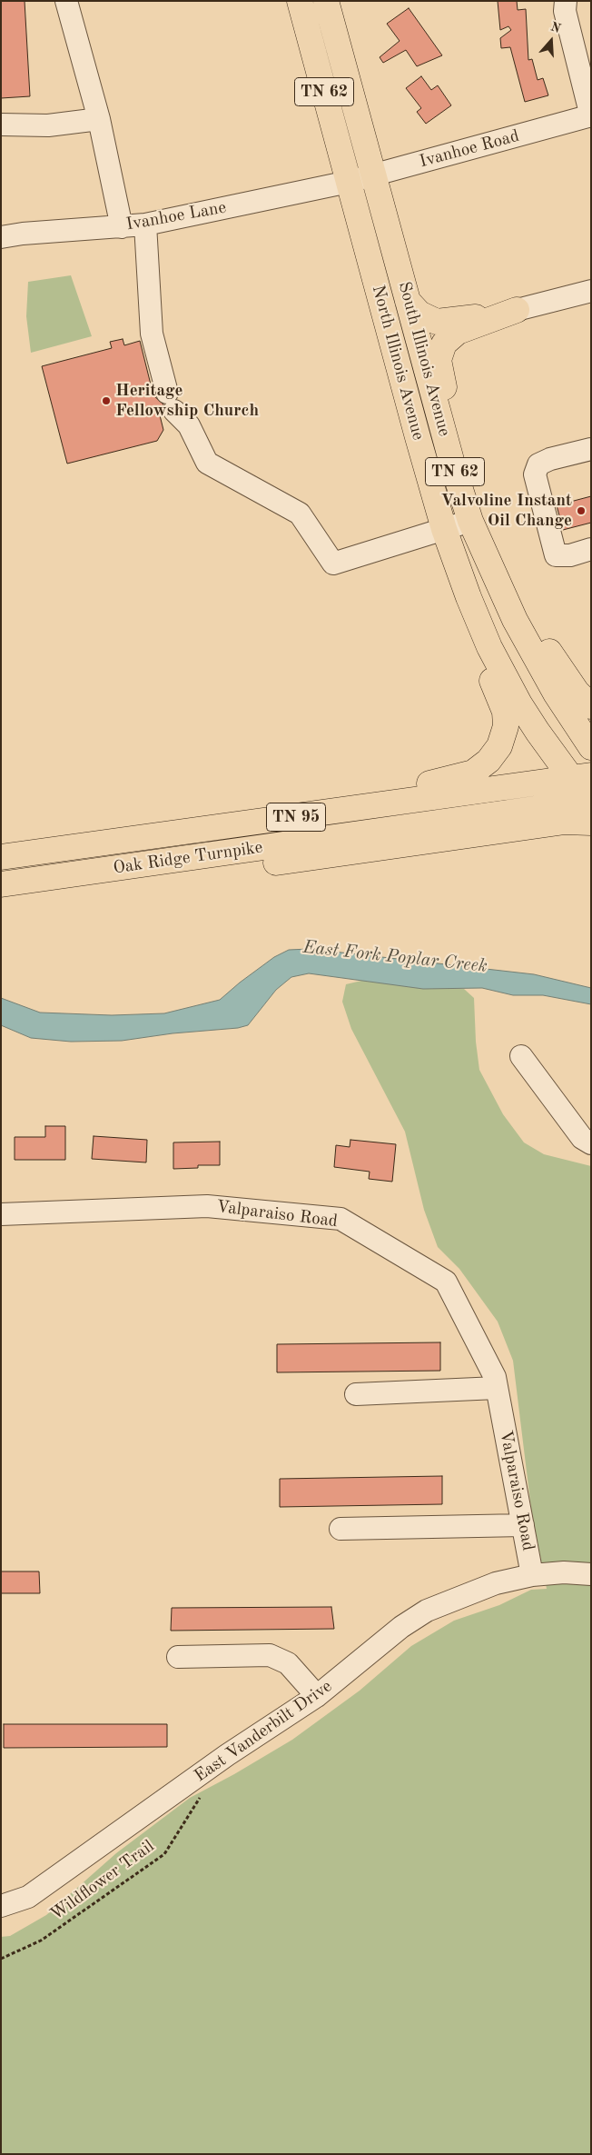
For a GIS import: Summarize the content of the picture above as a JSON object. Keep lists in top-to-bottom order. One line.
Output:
{"streets":{"highway":["TN 62","South Illinois Avenue","North Illinois Avenue","TN 95","Oak Ridge Turnpike"],"street":["Ivanhoe Road","Ivanhoe Lane","Valparaiso Road","East Vanderbilt Drive"],"path":["Wildflower Trail"]},"crossings":[["Ivanhoe Road","Ivanhoe Lane"],["Ivanhoe Road","South Illinois Avenue"],["Ivanhoe Road","North Illinois Avenue"],["Ivanhoe Lane","North Illinois Avenue"],["North Illinois Avenue","Oak Ridge Turnpike"],["Valparaiso Road","East Vanderbilt Drive"]],"water":["East Fork Poplar Creek"],"places":["Heritage Fellowship Church","Valvoline Instant Oil Change"],"north":"top"}
